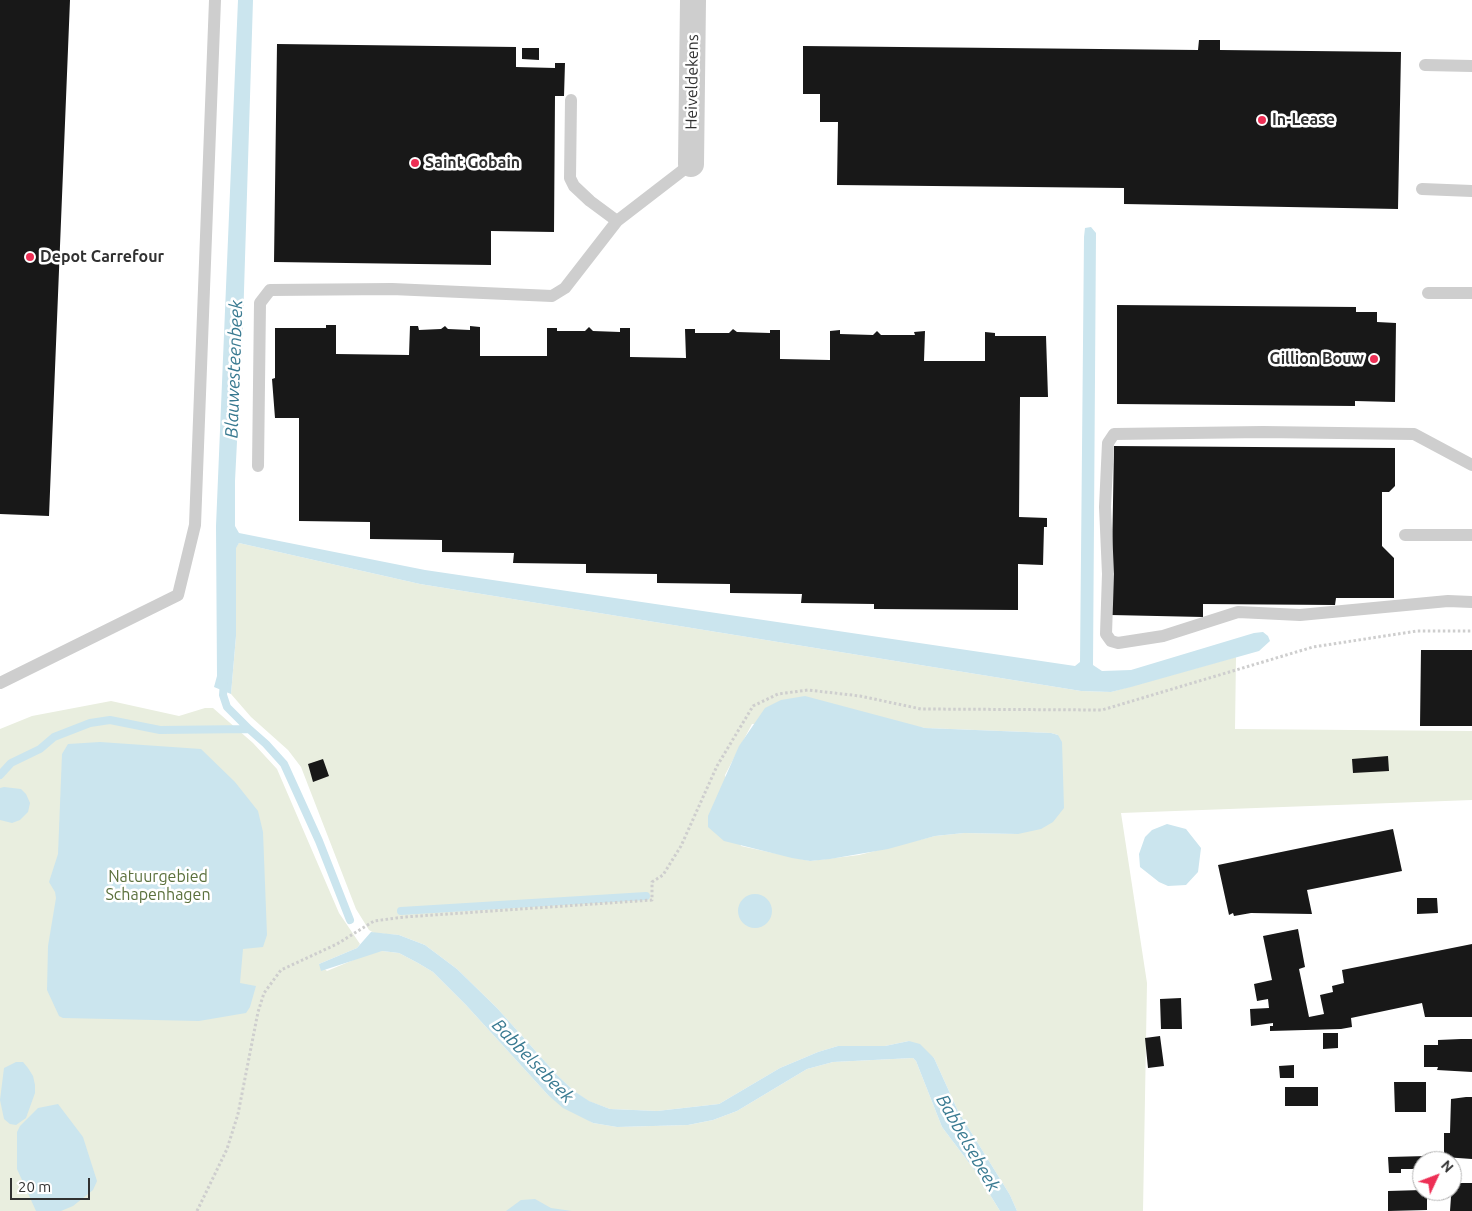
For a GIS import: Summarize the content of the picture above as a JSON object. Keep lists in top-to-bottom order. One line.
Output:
{"streets":{"street":["Heiveldekens"]},"water":["Blauwesteenbeek","Babbelsebeek"],"parks":["Natuurgebied Schapenhagen"],"places":["In-Lease","Saint Gobain","Depot Carrefour","Gillion Bouw"],"scale_bar":"20 m","north":"top right"}
